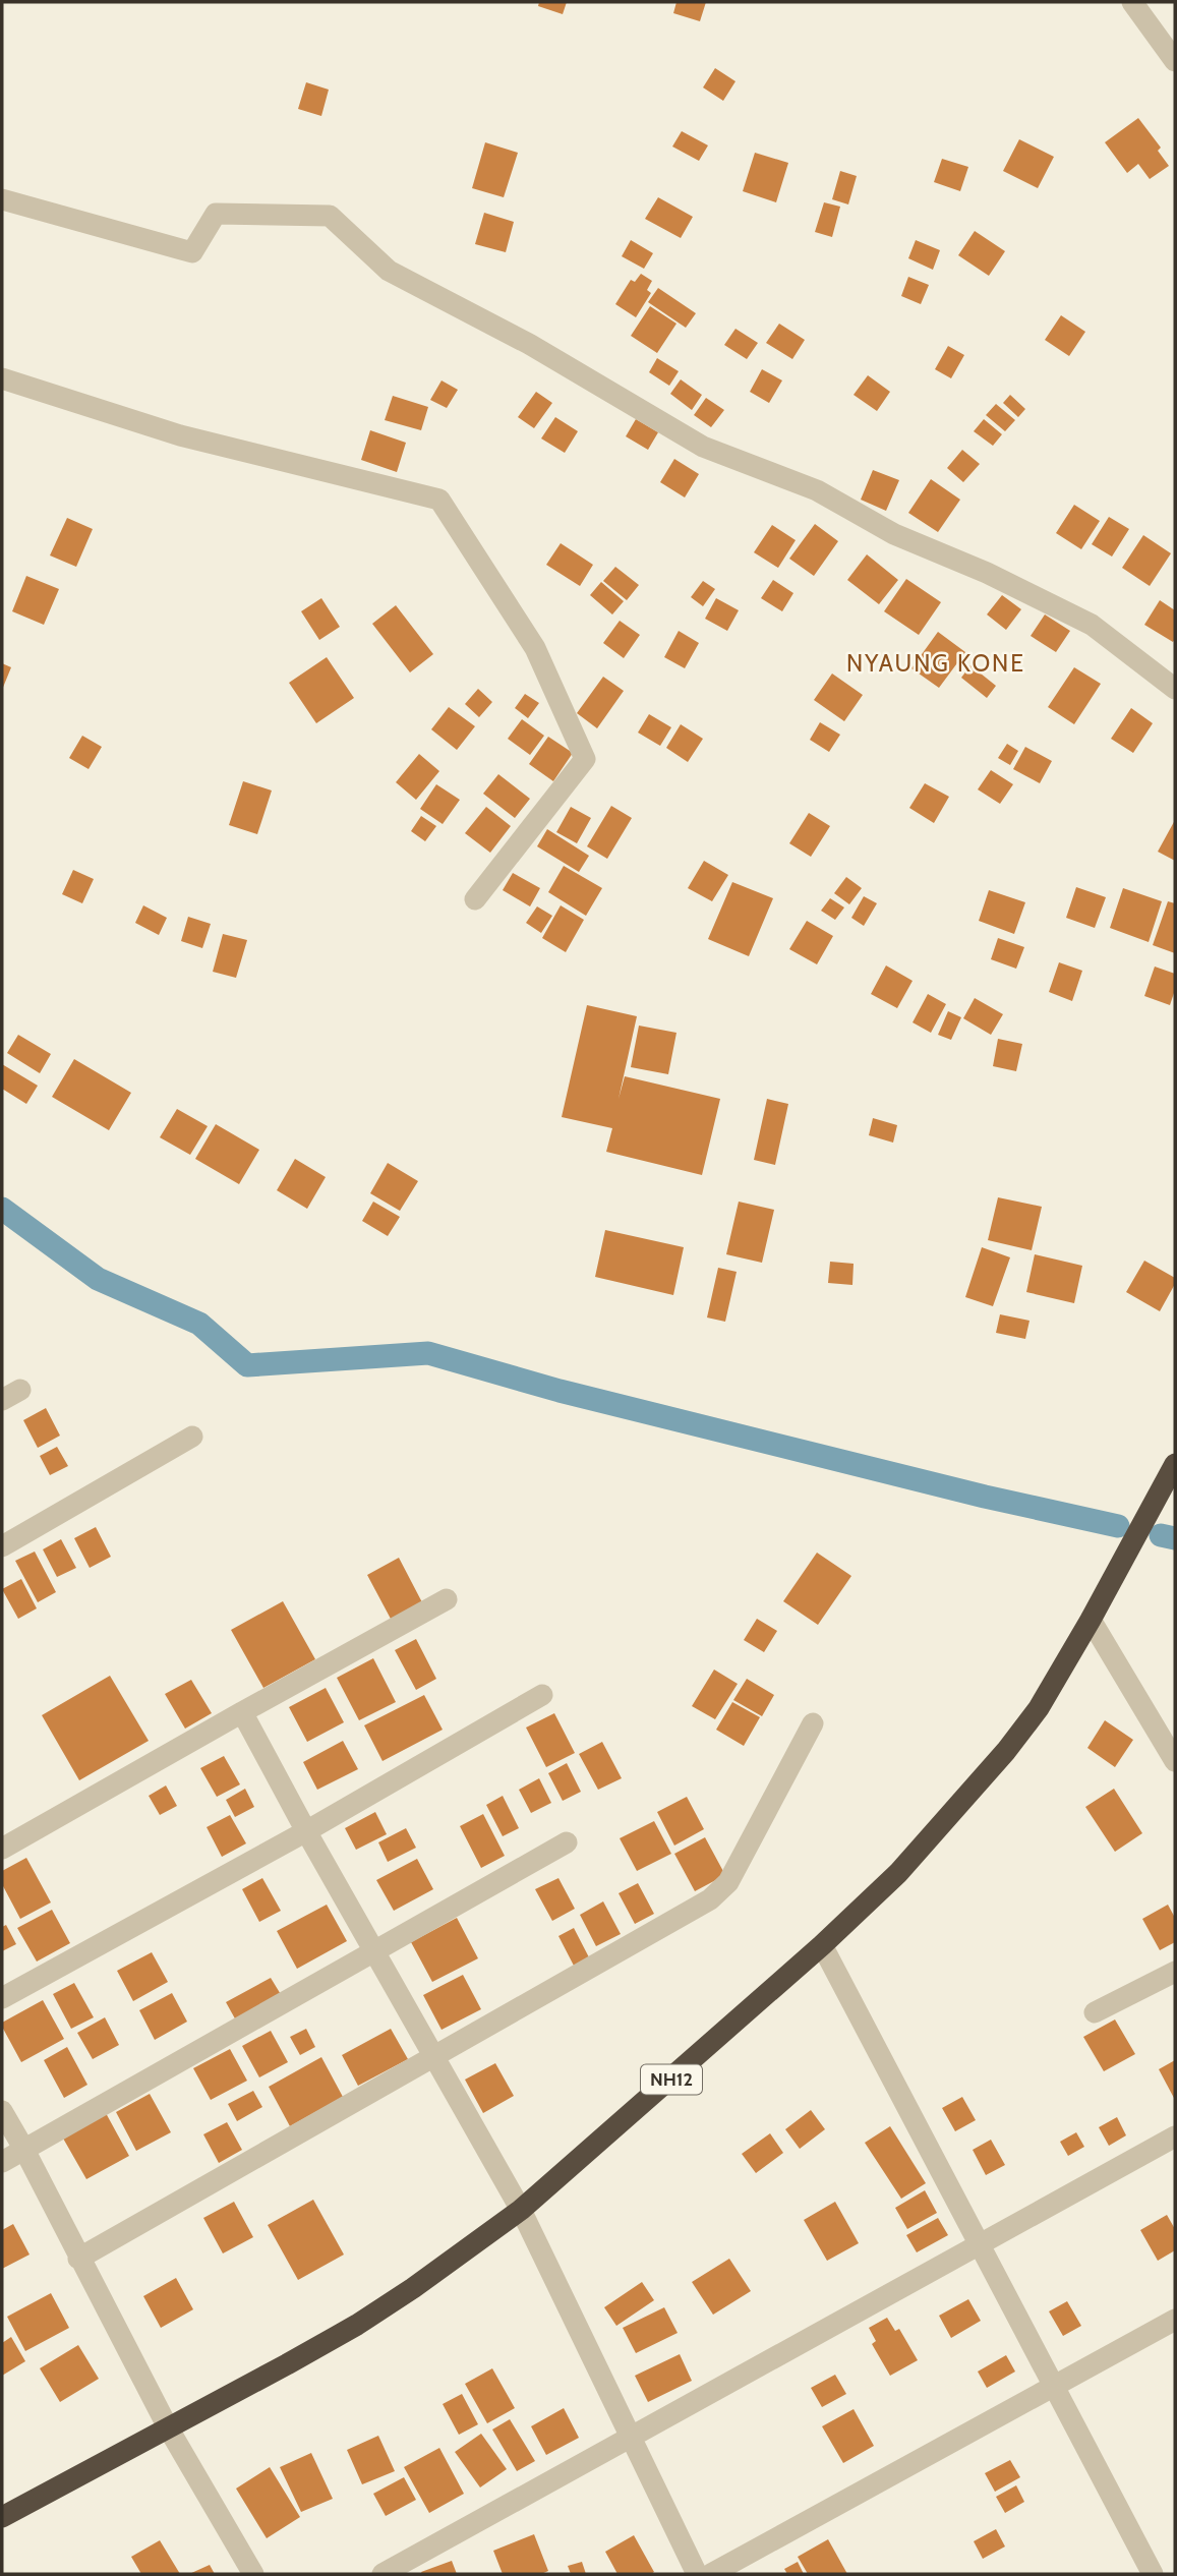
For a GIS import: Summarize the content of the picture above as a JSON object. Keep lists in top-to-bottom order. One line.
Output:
{"streets":{"highway":["NH12"]},"districts":["NYAUNG KONE"]}
